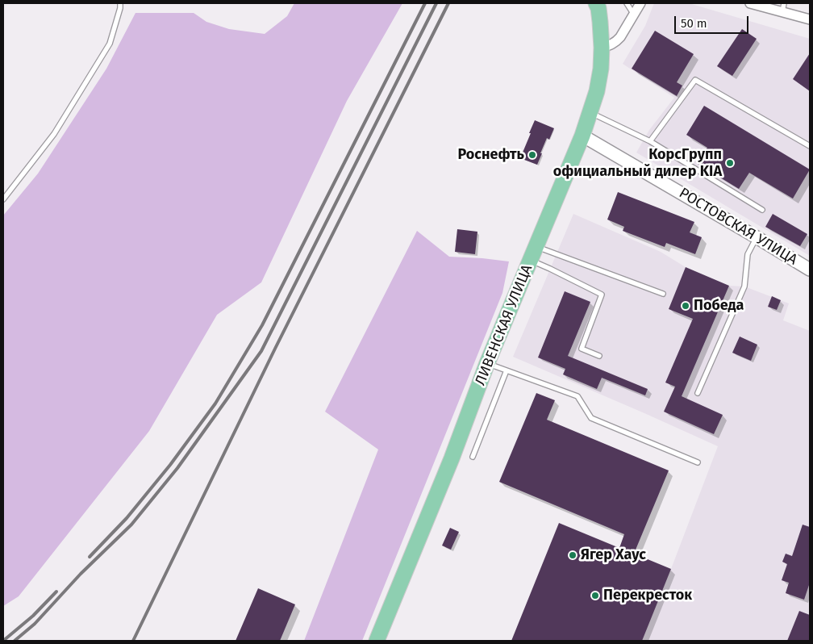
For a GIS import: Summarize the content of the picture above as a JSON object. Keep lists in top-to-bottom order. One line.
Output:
{"streets":{"main road":["ЛИВЕНСКАЯ УЛИЦА"],"street":["РОСТОВСКАЯ УЛИЦА"]},"crossings":[["РОСТОВСКАЯ УЛИЦА","ЛИВЕНСКАЯ УЛИЦА"]],"places":["Роснефть","КорсГрупп официальный дилер KIA","Победа","Ягер Хаус","Перекресток"],"scale_bar":"50 m"}
